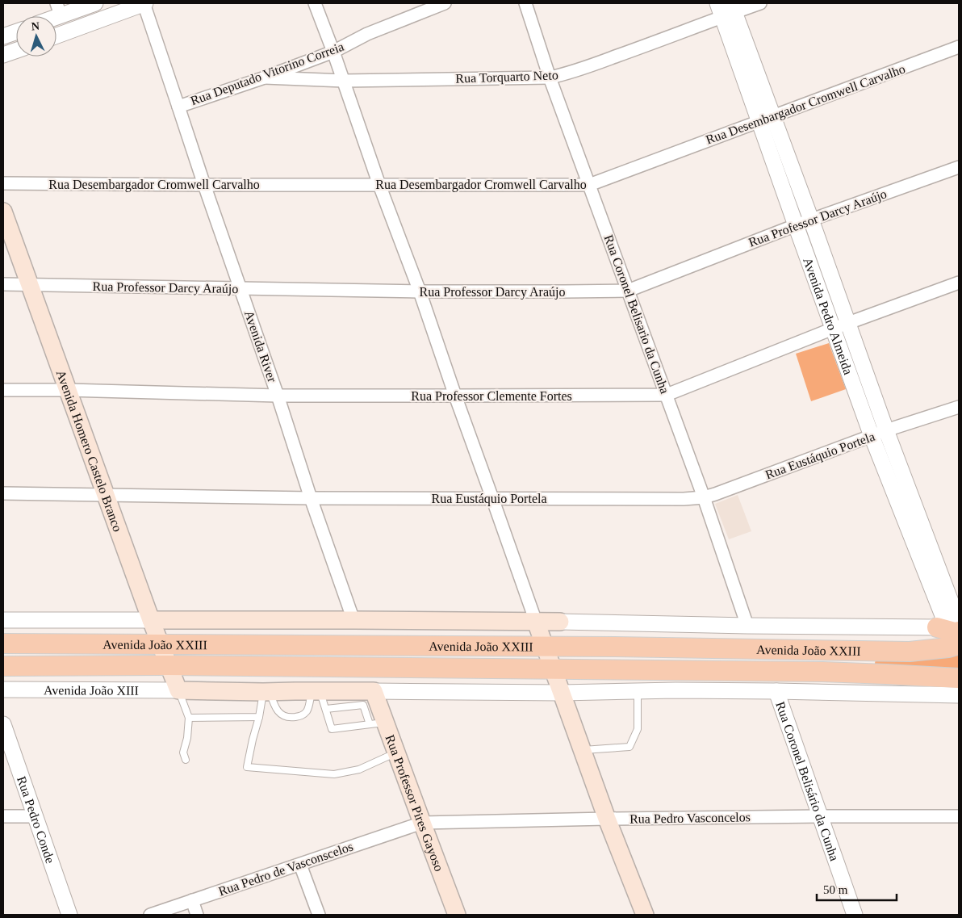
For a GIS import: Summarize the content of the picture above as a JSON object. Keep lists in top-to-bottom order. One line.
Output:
{"streets":{"main road":["Avenida Homero Castelo Branco","Avenida João XXIII","Rua Professor Pires Gayoso"],"street":["Rua Deputado Vitorino Correia","Rua Torquarto Neto","Rua Desembargador Cromwell Carvalho","Rua Professor Darcy Araújo","Rua Coronel Belisario da Cunha","Avenida Pedro Almeida","Avenida River","Rua Professor Clemente Fortes","Rua Eustáquio Portela","Avenida João XIII","Rua Coronel Belisário da Cunha","Rua Pedro Vasconcelos","Rua Pedro Conde","Rua Pedro de Vasconscelos"]},"crossings":[["Rua Deputado Vitorino Correia","Rua Torquarto Neto"],["Rua Deputado Vitorino Correia","Avenida River"],["Rua Torquarto Neto","Rua Coronel Belisario da Cunha"],["Rua Torquarto Neto","Avenida Pedro Almeida"],["Rua Desembargador Cromwell Carvalho","Rua Coronel Belisario da Cunha"],["Rua Desembargador Cromwell Carvalho","Avenida Pedro Almeida"],["Rua Desembargador Cromwell Carvalho","Avenida River"],["Rua Professor Darcy Araújo","Rua Coronel Belisario da Cunha"],["Rua Professor Darcy Araújo","Avenida Pedro Almeida"],["Rua Professor Darcy Araújo","Avenida River"],["Rua Professor Darcy Araújo","Avenida Homero Castelo Branco"],["Rua Coronel Belisario da Cunha","Rua Professor Clemente Fortes"],["Rua Coronel Belisario da Cunha","Rua Eustáquio Portela"],["Rua Coronel Belisario da Cunha","Avenida João XXIII"],["Avenida Pedro Almeida","Rua Professor Clemente Fortes"],["Avenida Pedro Almeida","Rua Eustáquio Portela"],["Avenida Pedro Almeida","Avenida João XXIII"],["Avenida River","Rua Professor Clemente Fortes"],["Avenida River","Rua Eustáquio Portela"],["Avenida River","Avenida João XXIII"],["Rua Professor Clemente Fortes","Avenida Homero Castelo Branco"],["Avenida Homero Castelo Branco","Rua Eustáquio Portela"],["Avenida Homero Castelo Branco","Avenida João XXIII"],["Avenida Homero Castelo Branco","Avenida João XIII"],["Rua Coronel Belisário da Cunha","Rua Pedro Vasconcelos"],["Rua Professor Pires Gayoso","Rua Pedro Vasconcelos"],["Rua Professor Pires Gayoso","Rua Pedro de Vasconscelos"],["Rua Pedro Vasconcelos","Rua Pedro de Vasconscelos"]],"scale_bar":"50 m","north":"top"}
